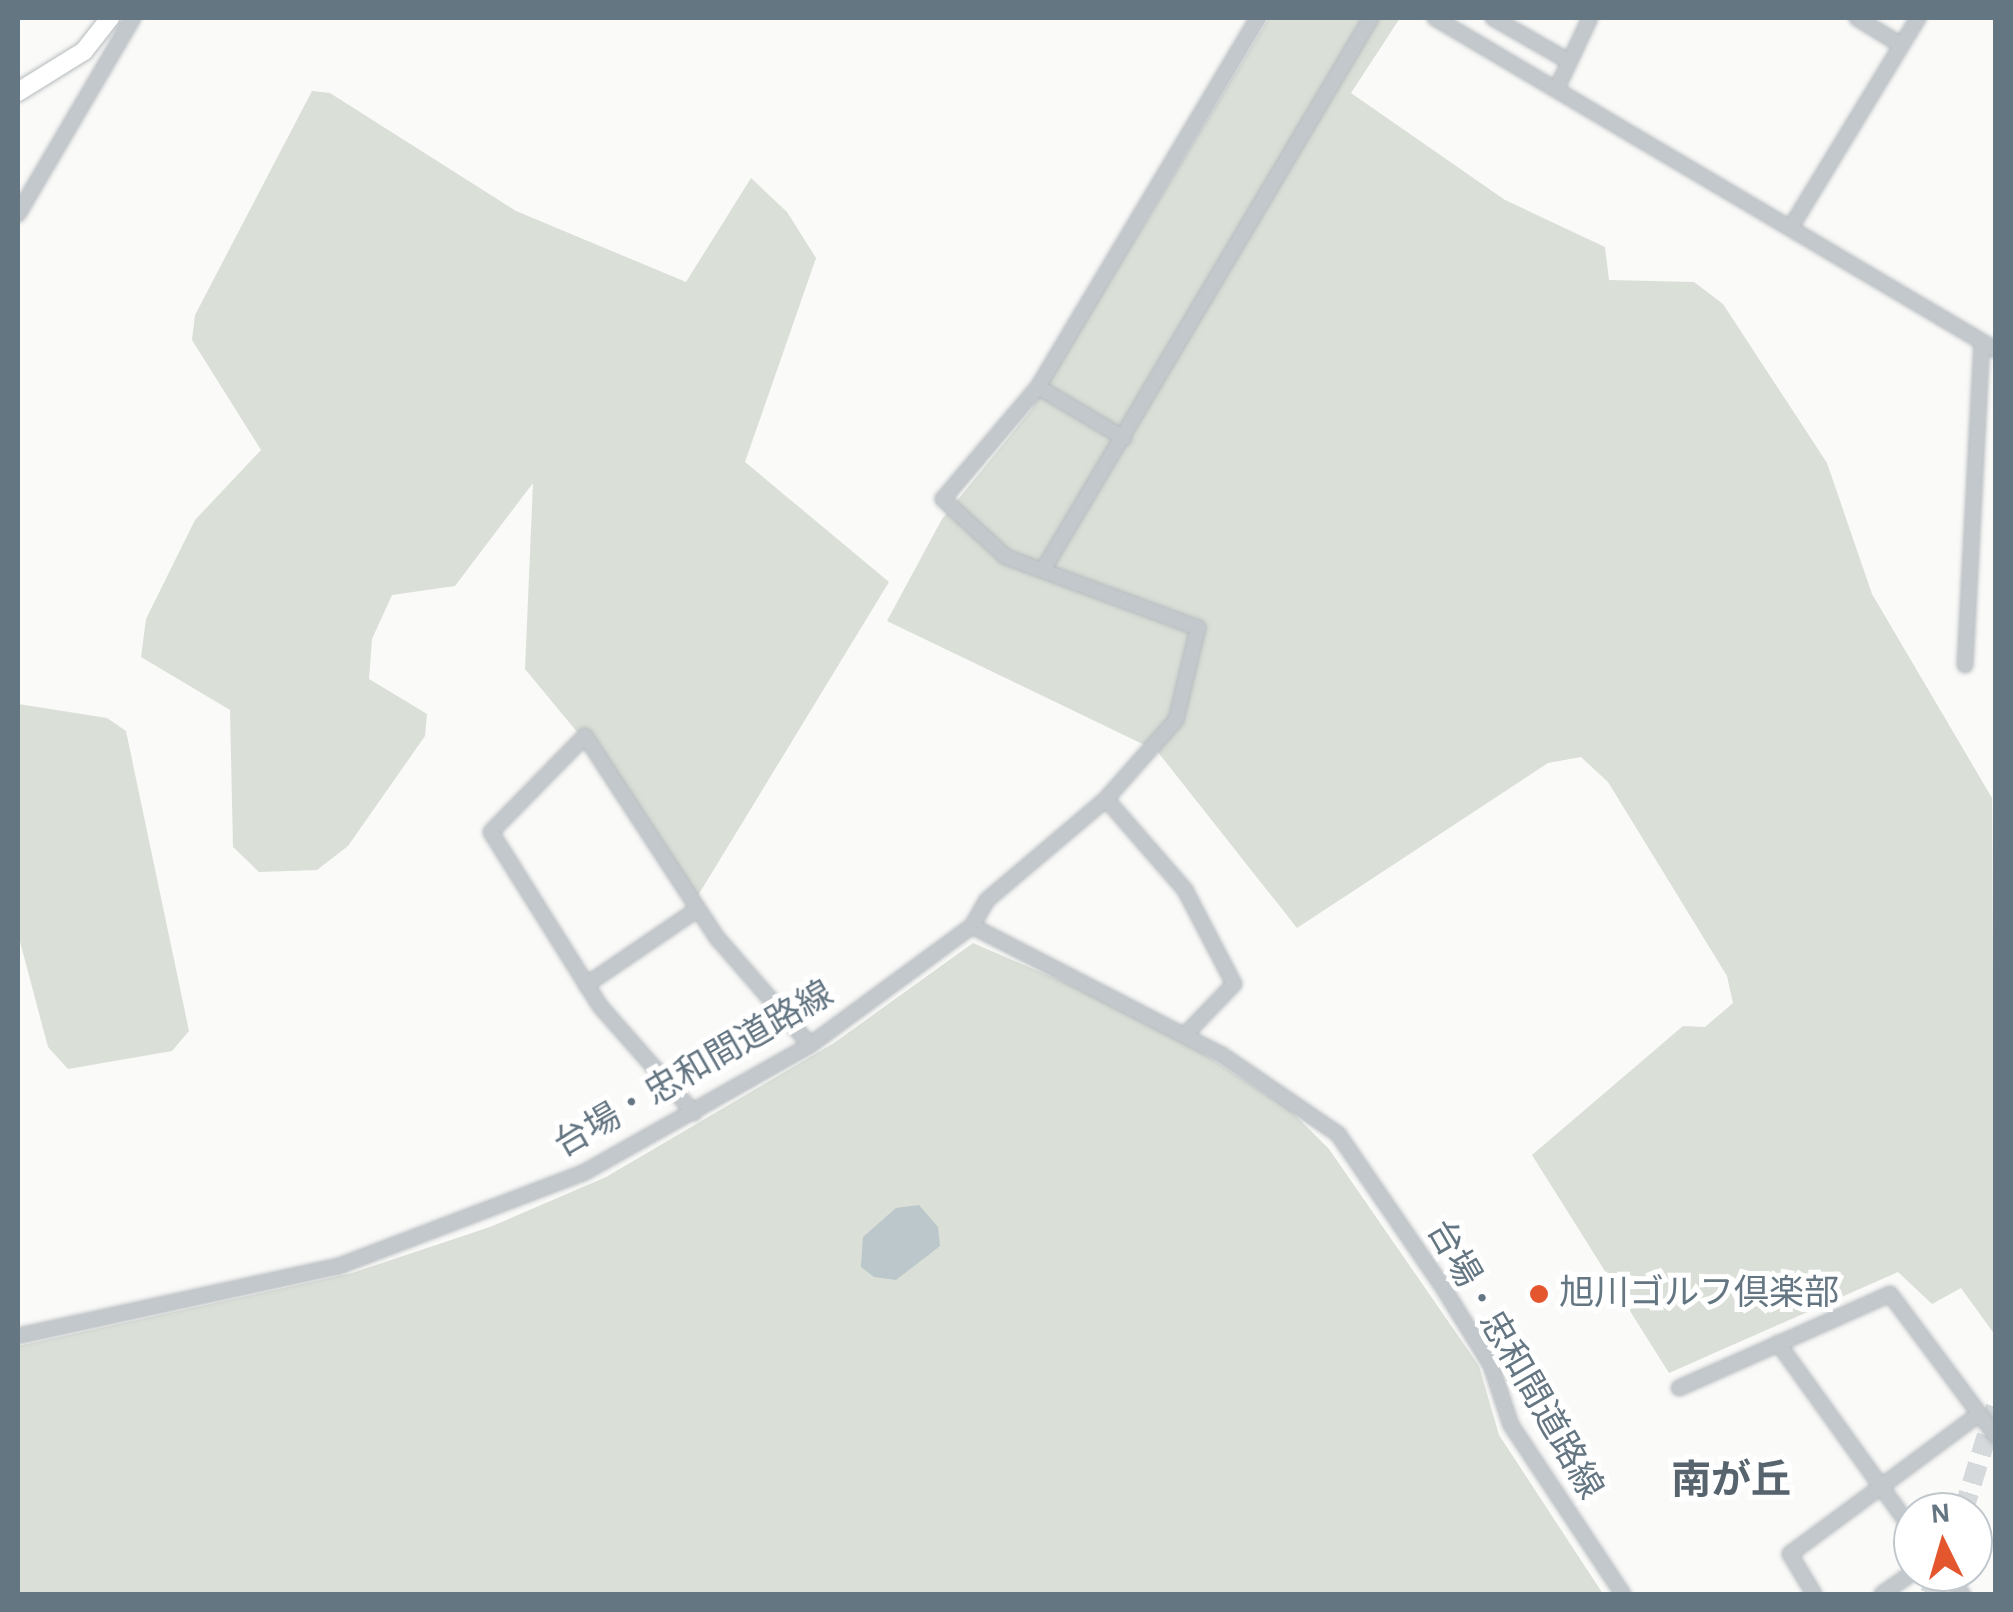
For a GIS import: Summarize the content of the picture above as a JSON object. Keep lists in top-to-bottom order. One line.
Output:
{"streets":{"street":["台場・忠和間道路線"]},"districts":["南が丘"],"places":["旭川ゴルフ倶楽部"],"north":"top"}
